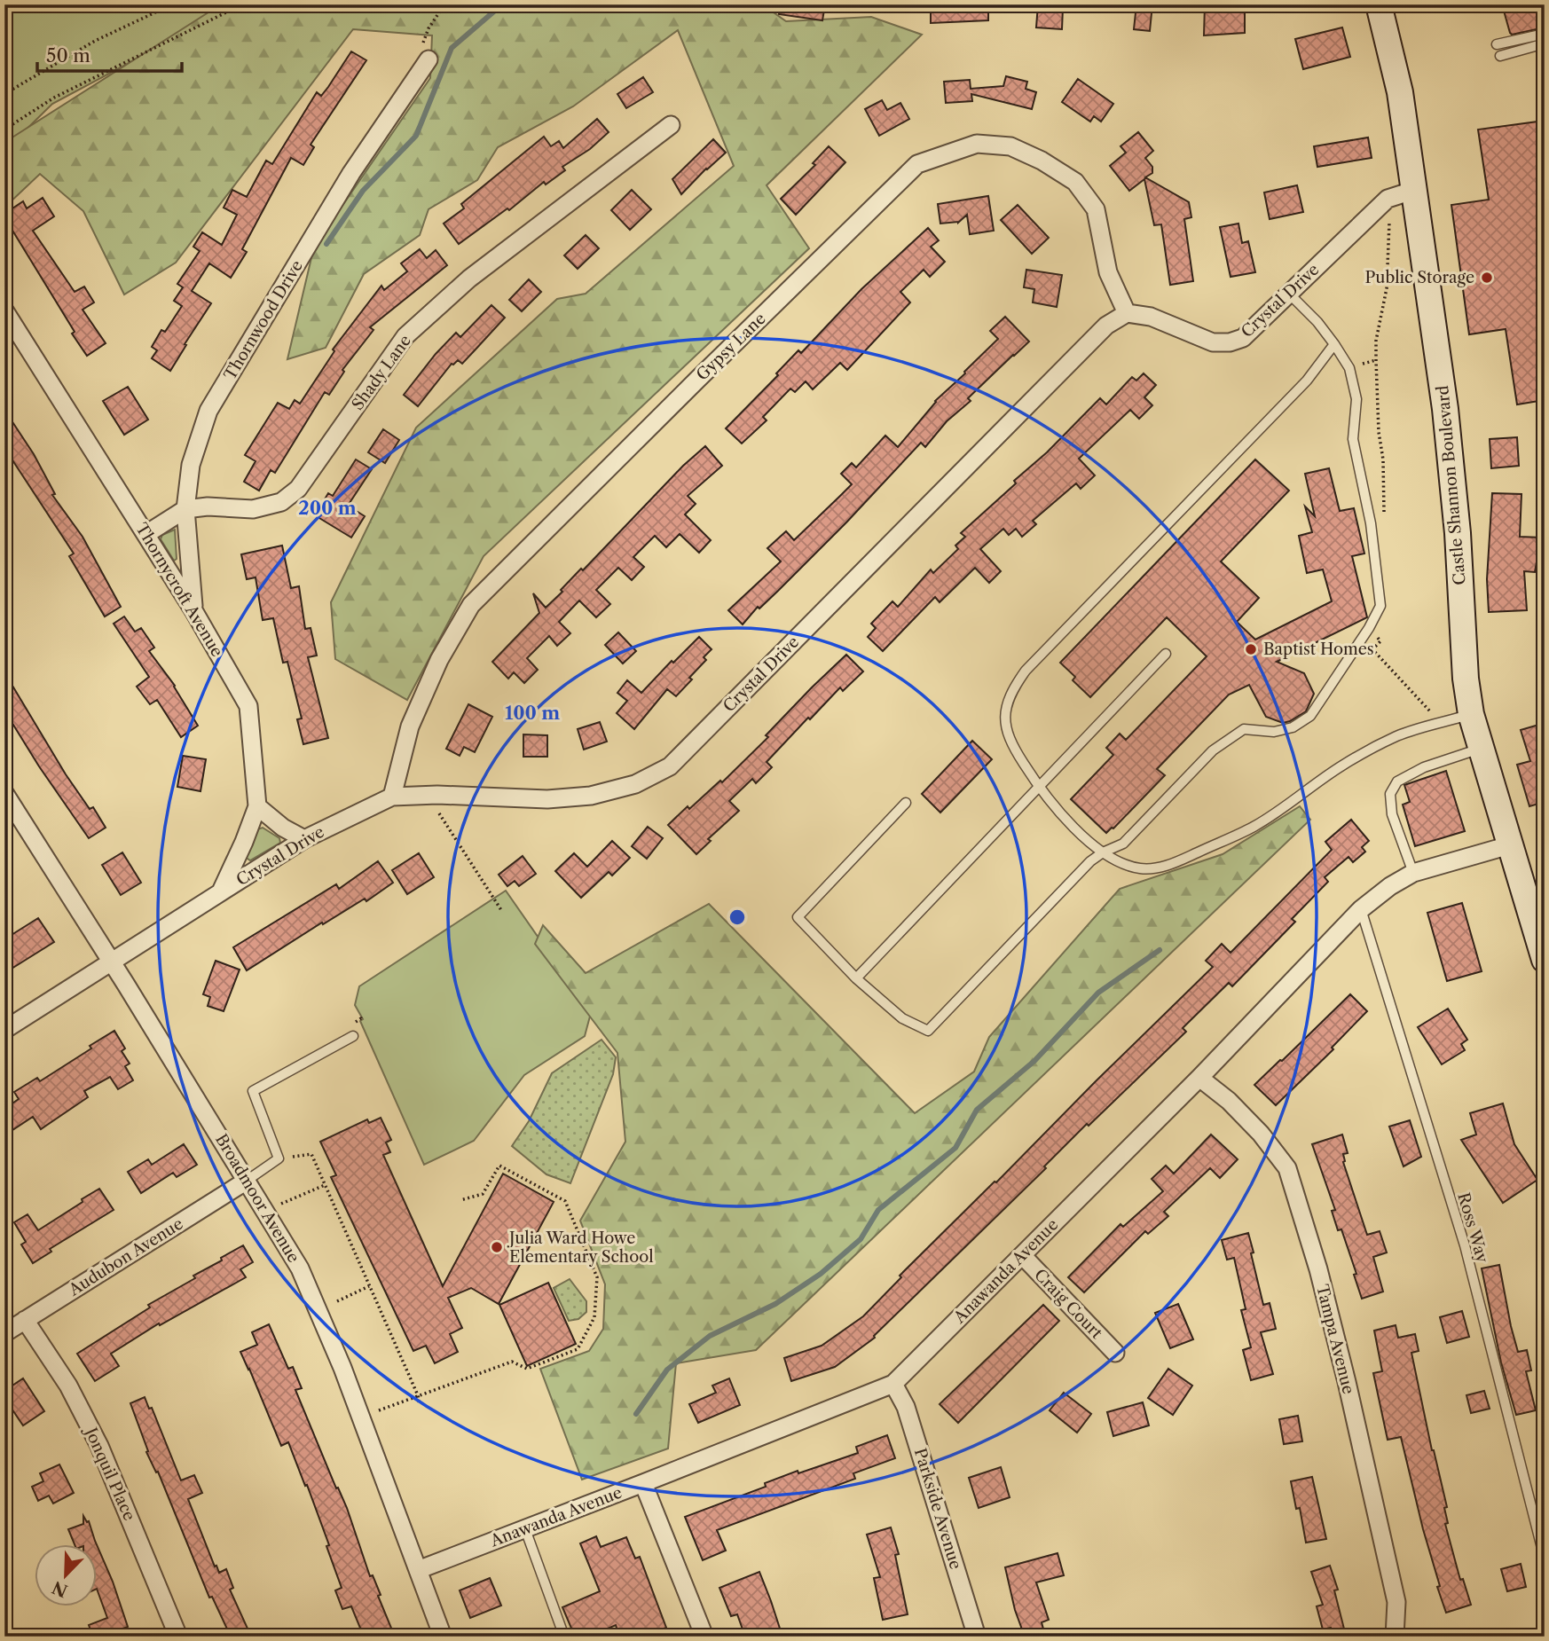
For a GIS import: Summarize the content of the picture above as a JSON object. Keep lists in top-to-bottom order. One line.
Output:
{"streets":{"street":["Crystal Drive","Thornwood Drive","Gypsy Lane","Shady Lane","Castle Shannon Boulevard","Thornycroft Avenue","Broadmoor Avenue","Audubon Avenue","Anawanda Avenue","Craig Court","Tampa Avenue","Jonquil Place","Parkside Avenue"],"lane":["Ross Way"]},"crossings":[["Crystal Drive","Gypsy Lane"],["Crystal Drive","Castle Shannon Boulevard"],["Crystal Drive","Thornycroft Avenue"],["Crystal Drive","Broadmoor Avenue"],["Thornwood Drive","Shady Lane"],["Thornwood Drive","Thornycroft Avenue"],["Castle Shannon Boulevard","Anawanda Avenue"],["Broadmoor Avenue","Audubon Avenue"],["Broadmoor Avenue","Anawanda Avenue"],["Ross Way","Anawanda Avenue"],["Audubon Avenue","Jonquil Place"],["Anawanda Avenue","Craig Court"],["Anawanda Avenue","Tampa Avenue"],["Anawanda Avenue","Parkside Avenue"]],"places":["Public Storage","Baptist Homes","Julia Ward Howe Elementary School"],"scale_bar":"50 m","north":"bottom left","rings":["200 m","100 m"]}
